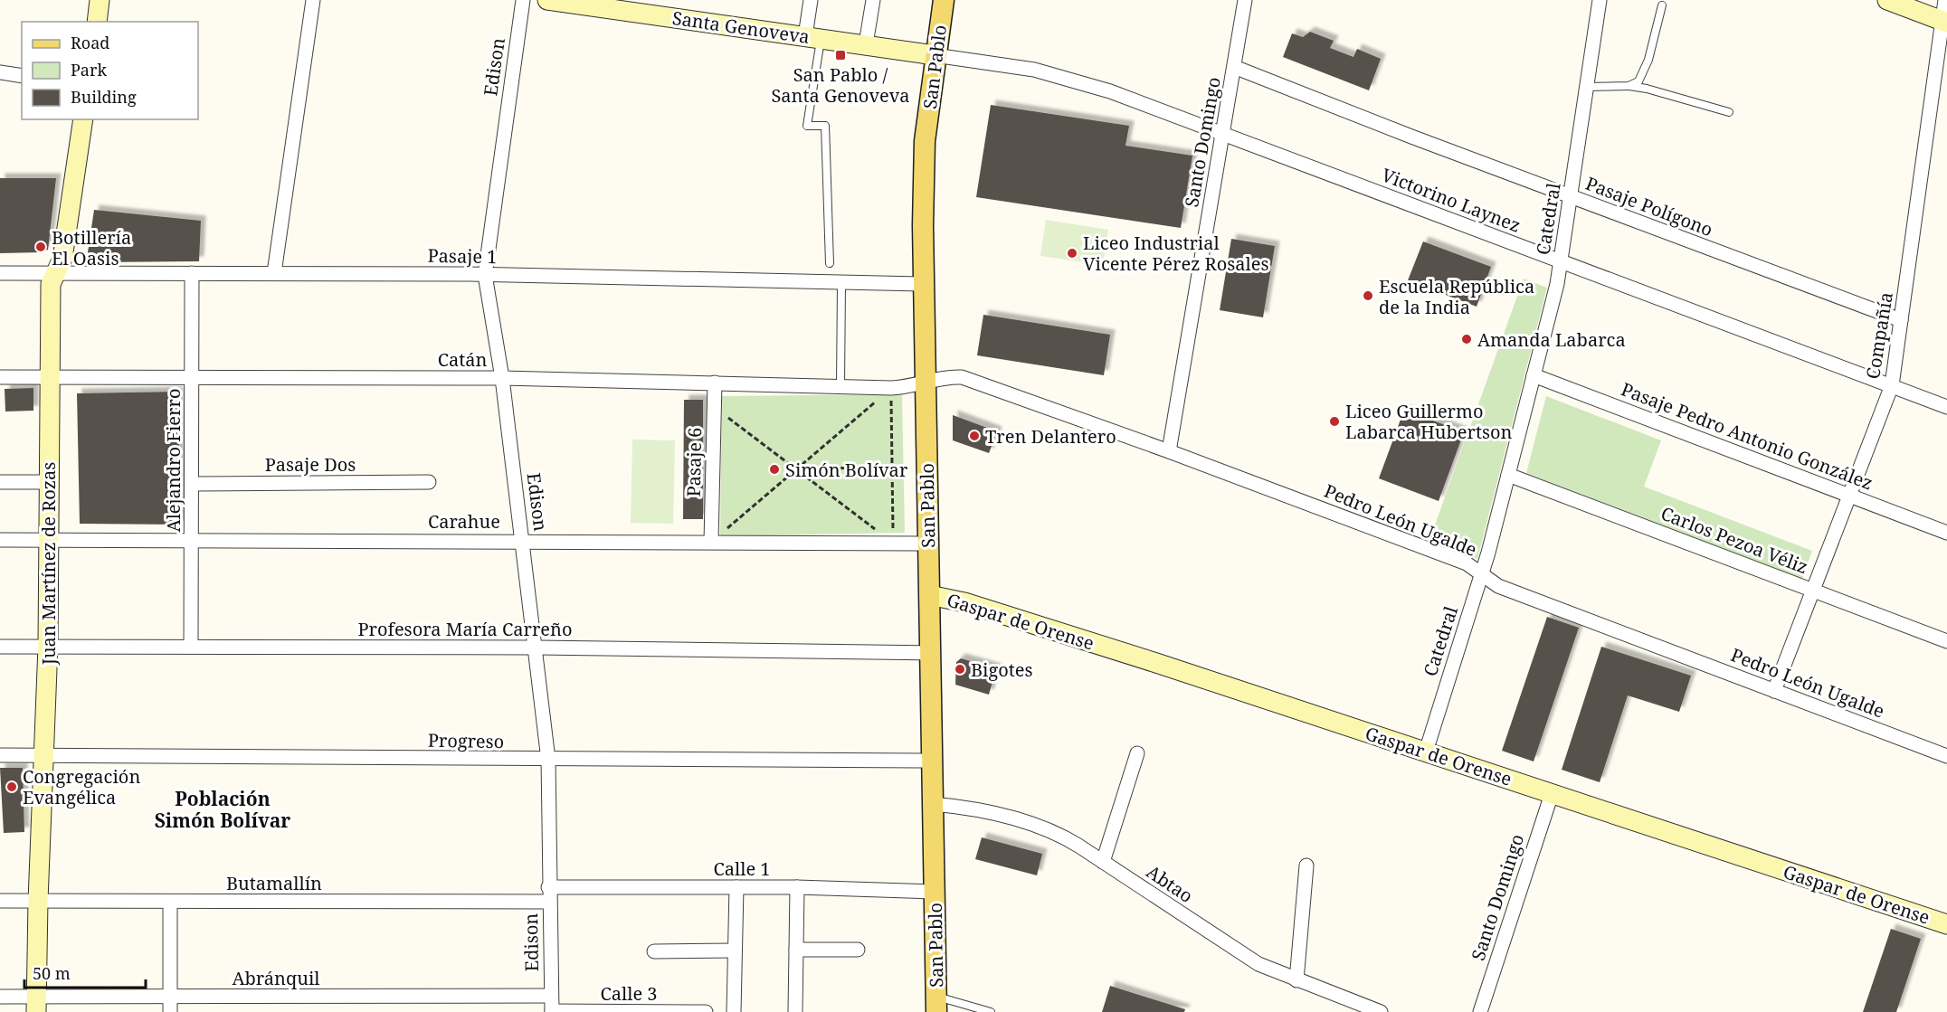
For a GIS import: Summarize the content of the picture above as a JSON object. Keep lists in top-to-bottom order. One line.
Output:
{"streets":{"main road":["San Pablo"],"street":["Santa Genoveva","Edison","Santo Domingo","Victorino Laynez","Pasaje Polígono","Catedral","Pasaje 1","Compañía","Catán","Pasaje Pedro Antonio González","Alejandro Fierro","Pasaje 6","Pasaje Dos","Pedro León Ugalde","Carahue","Carlos Pezoa Véliz","Juan Martínez de Rozas","Gaspar de Orense","Profesora María Carreño","Progreso","Calle 1","Butamallín","Abtao","Abránquil","Calle 3"]},"crossings":[["Santa Genoveva","San Pablo"],["Santa Genoveva","Victorino Laynez"],["Edison","Pasaje 1"],["Edison","Catán"],["Edison","Carahue"],["Edison","Profesora María Carreño"],["Edison","Progreso"],["Edison","Calle 1"],["Edison","Butamallín"],["Edison","Abránquil"],["Edison","Calle 3"],["San Pablo","Victorino Laynez"],["San Pablo","Pasaje 1"],["San Pablo","Catán"],["San Pablo","Pedro León Ugalde"],["San Pablo","Carahue"],["San Pablo","Gaspar de Orense"],["San Pablo","Profesora María Carreño"],["San Pablo","Progreso"],["San Pablo","Calle 1"],["San Pablo","Abtao"],["Santo Domingo","Victorino Laynez"],["Santo Domingo","Pasaje Polígono"],["Santo Domingo","Pedro León Ugalde"],["Santo Domingo","Gaspar de Orense"],["Victorino Laynez","Catedral"],["Victorino Laynez","Compañía"],["Pasaje Polígono","Catedral"],["Pasaje Polígono","Compañía"],["Catedral","Pasaje Pedro Antonio González"],["Catedral","Pedro León Ugalde"],["Catedral","Carlos Pezoa Véliz"],["Catedral","Gaspar de Orense"],["Pasaje 1","Alejandro Fierro"],["Pasaje 1","Juan Martínez de Rozas"],["Compañía","Pasaje Pedro Antonio González"],["Compañía","Pedro León Ugalde"],["Compañía","Carlos Pezoa Véliz"],["Catán","Alejandro Fierro"],["Catán","Pasaje 6"],["Catán","Pedro León Ugalde"],["Catán","Juan Martínez de Rozas"],["Alejandro Fierro","Pasaje Dos"],["Alejandro Fierro","Carahue"],["Alejandro Fierro","Profesora María Carreño"],["Pasaje 6","Carahue"],["Carahue","Juan Martínez de Rozas"],["Juan Martínez de Rozas","Profesora María Carreño"],["Juan Martínez de Rozas","Progreso"],["Juan Martínez de Rozas","Butamallín"],["Juan Martínez de Rozas","Abránquil"]],"districts":["Población Simón Bolívar"],"places":{"transit":["San Pablo / Santa Genoveva"],"other":["Botillería El Oasis","Liceo Industrial Vicente Pérez Rosales","Escuela República de la India","Amanda Labarca","Liceo Guillermo Labarca Hubertson","Tren Delantero","Simón Bolívar","Bigotes","Congregación Evangélica"]},"legend":["Road","Park","Building"],"scale_bar":"50 m"}
